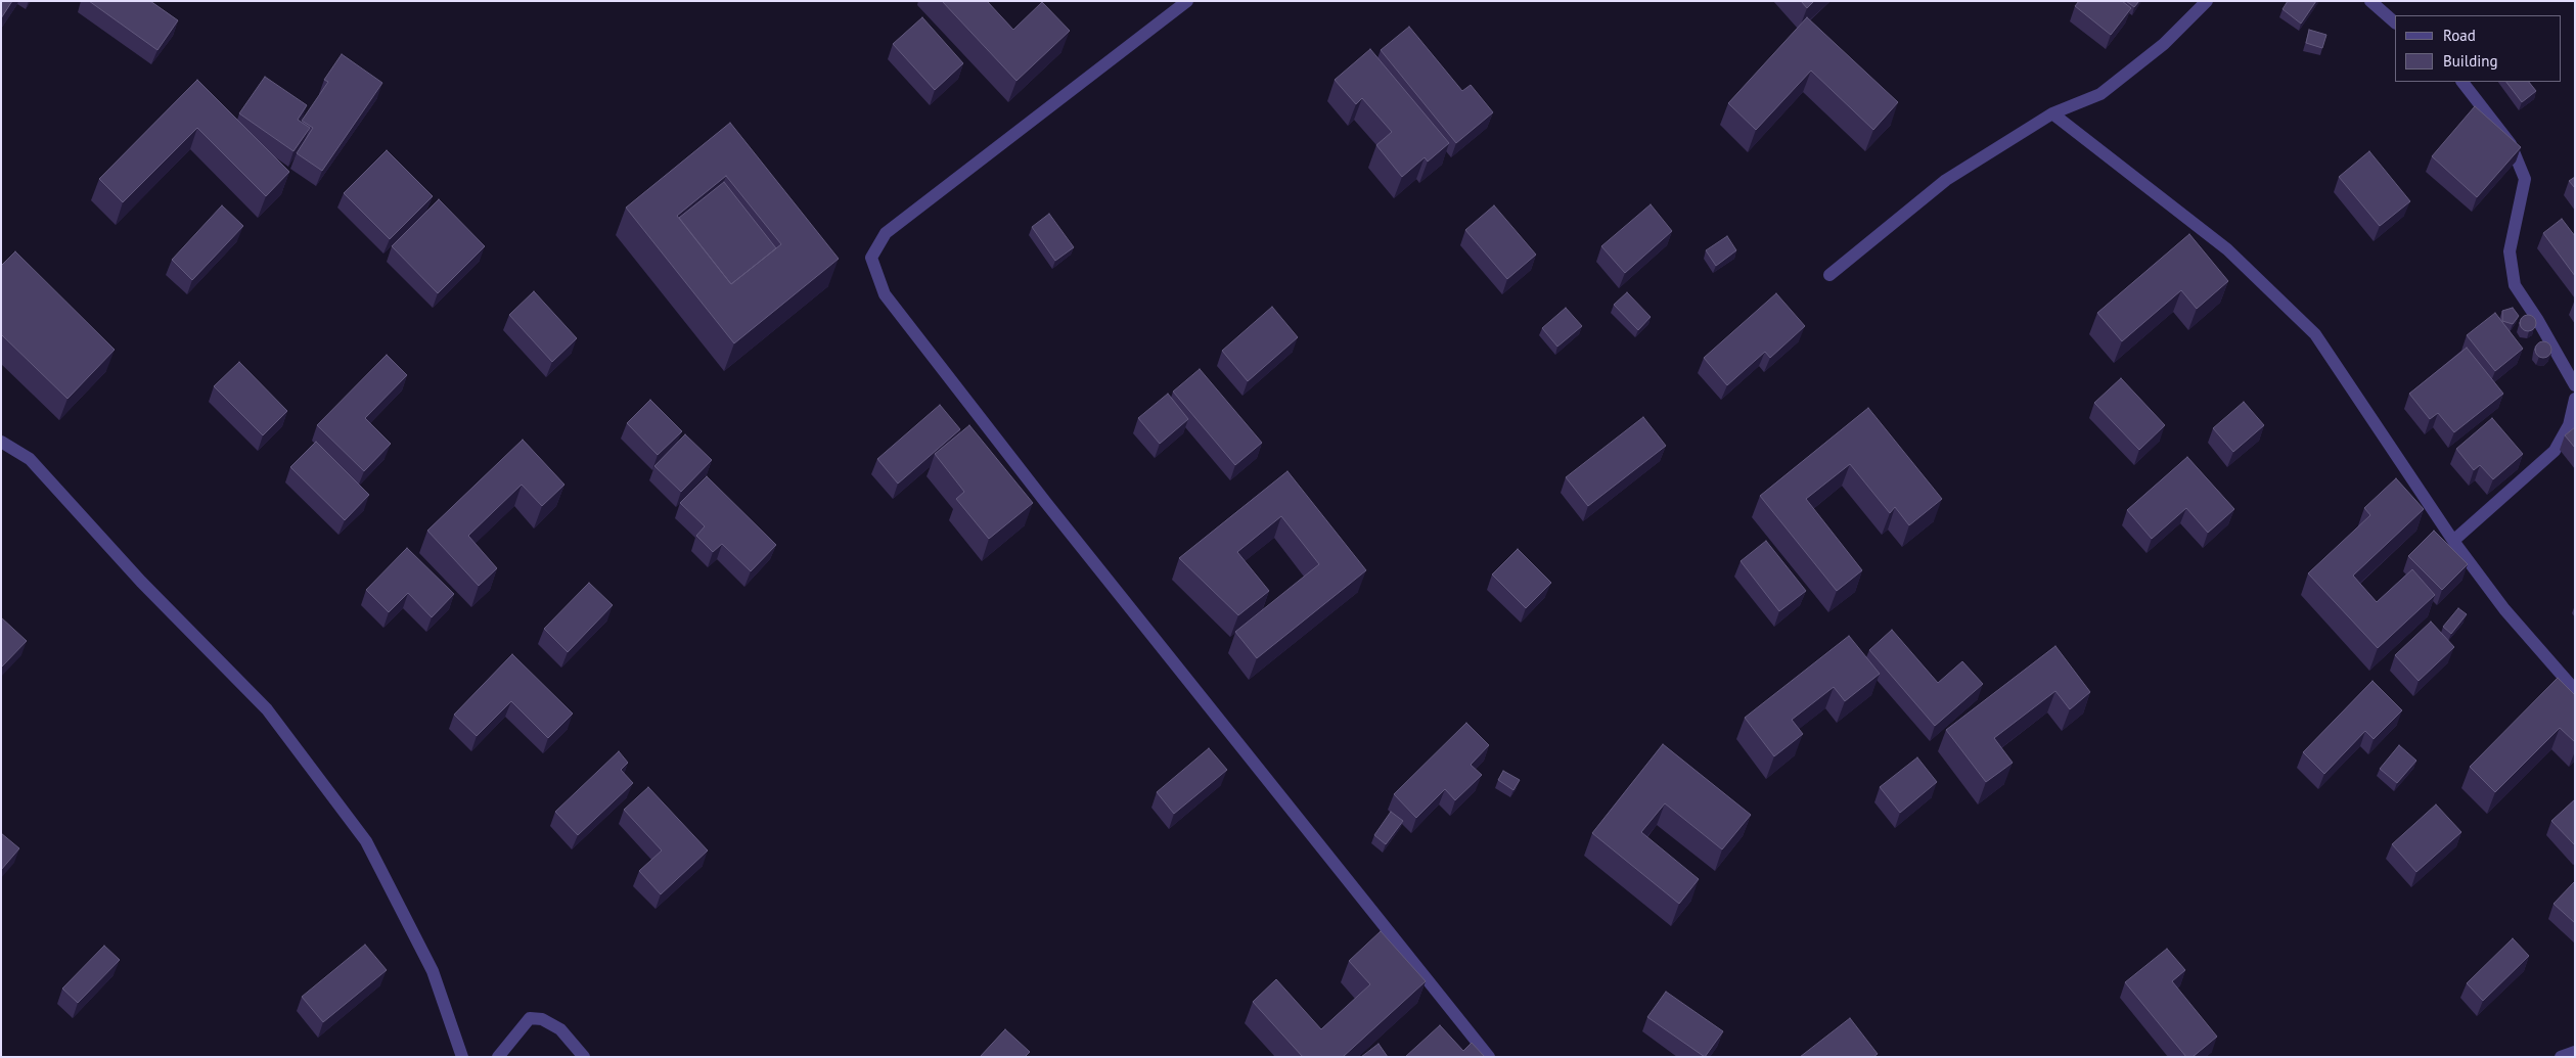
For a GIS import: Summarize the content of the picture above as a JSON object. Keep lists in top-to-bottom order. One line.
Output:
{"legend":["Road","Building"]}
